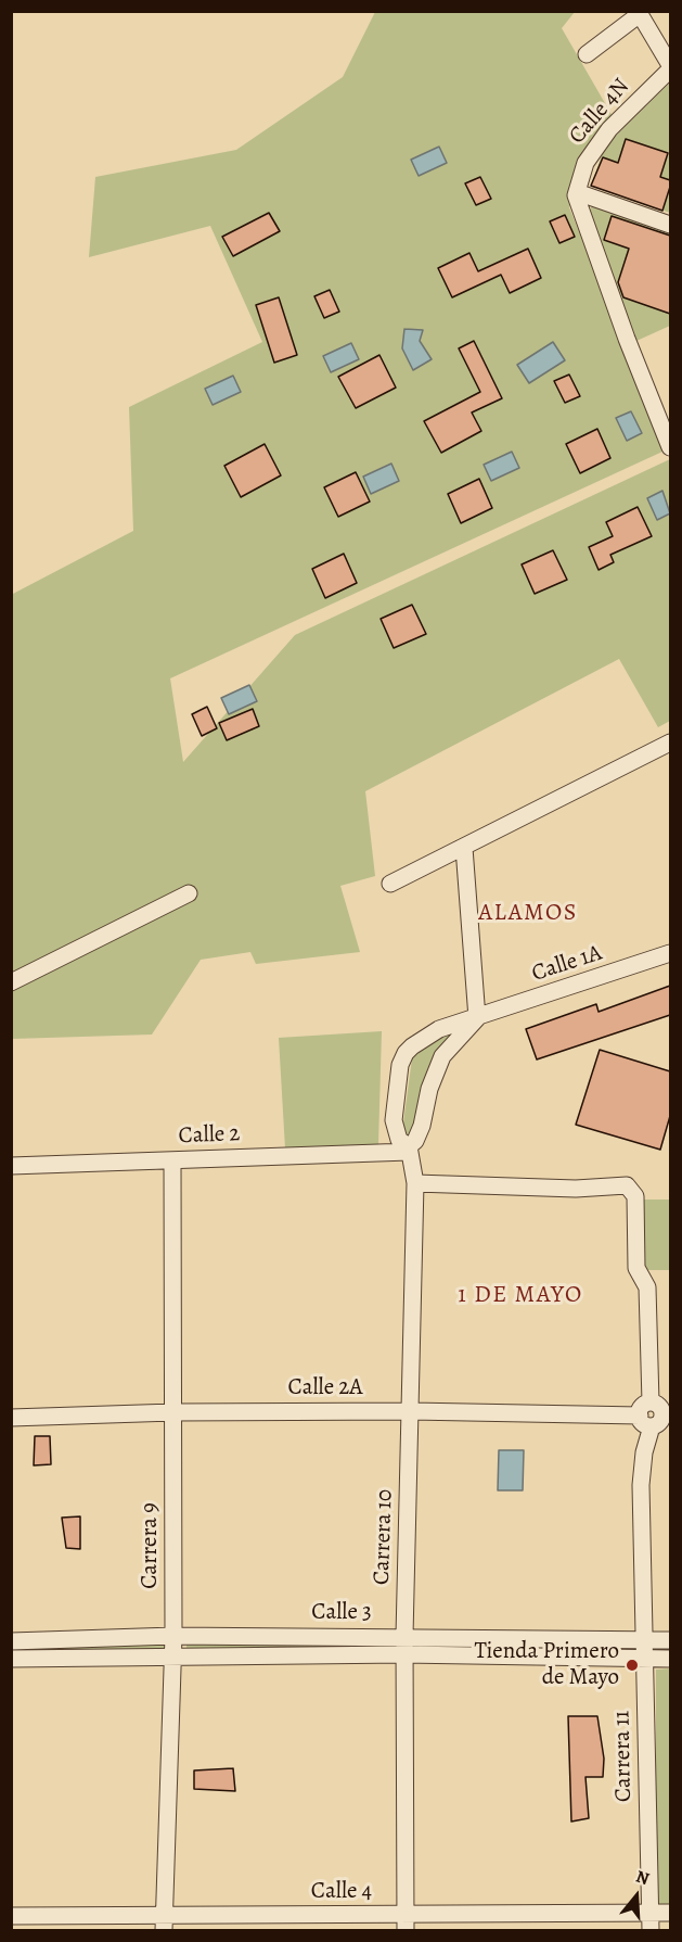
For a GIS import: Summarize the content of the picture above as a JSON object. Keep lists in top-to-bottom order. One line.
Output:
{"streets":{"street":["Calle 4N","Calle 1A","Calle 2","Calle 2A","Carrera 10","Carrera 9","Calle 3","Carrera 11","Calle 4"]},"crossings":[["Calle 1A","Carrera 10"],["Calle 2","Carrera 10"],["Calle 2","Carrera 9"],["Calle 2A","Carrera 10"],["Calle 2A","Carrera 9"],["Calle 2A","Carrera 11"],["Carrera 10","Calle 3"],["Carrera 10","Carrera 11"],["Carrera 10","Calle 4"],["Carrera 9","Calle 3"],["Carrera 9","Calle 4"],["Calle 3","Carrera 11"],["Carrera 11","Calle 4"]],"districts":["ALAMOS","1 DE MAYO"],"places":["Tienda Primero de Mayo"],"north":"top"}
